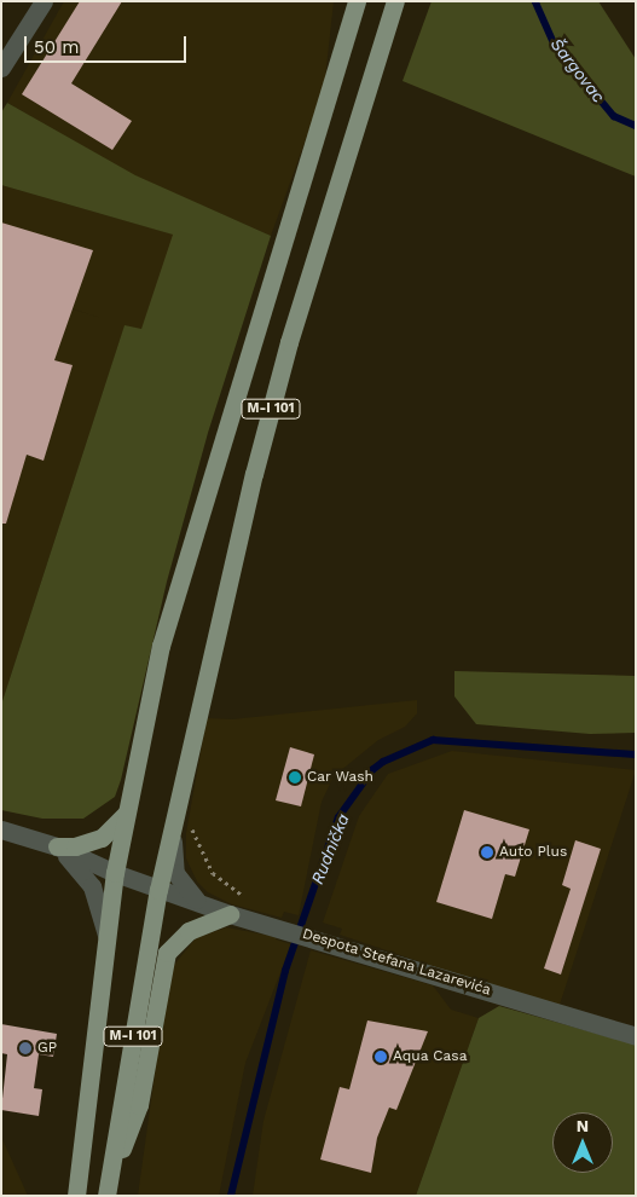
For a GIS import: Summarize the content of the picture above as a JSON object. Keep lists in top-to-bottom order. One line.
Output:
{"streets":{"main road":["M-I 101"],"street":["Despota Stefana Lazarevića"]},"crossings":[["M-I 101","Despota Stefana Lazarevića"]],"water":["Šargovac","Rudnička"],"places":["Car Wash","Auto Plus","GP","Aqua Casa"],"scale_bar":"50 m","north":"top"}
